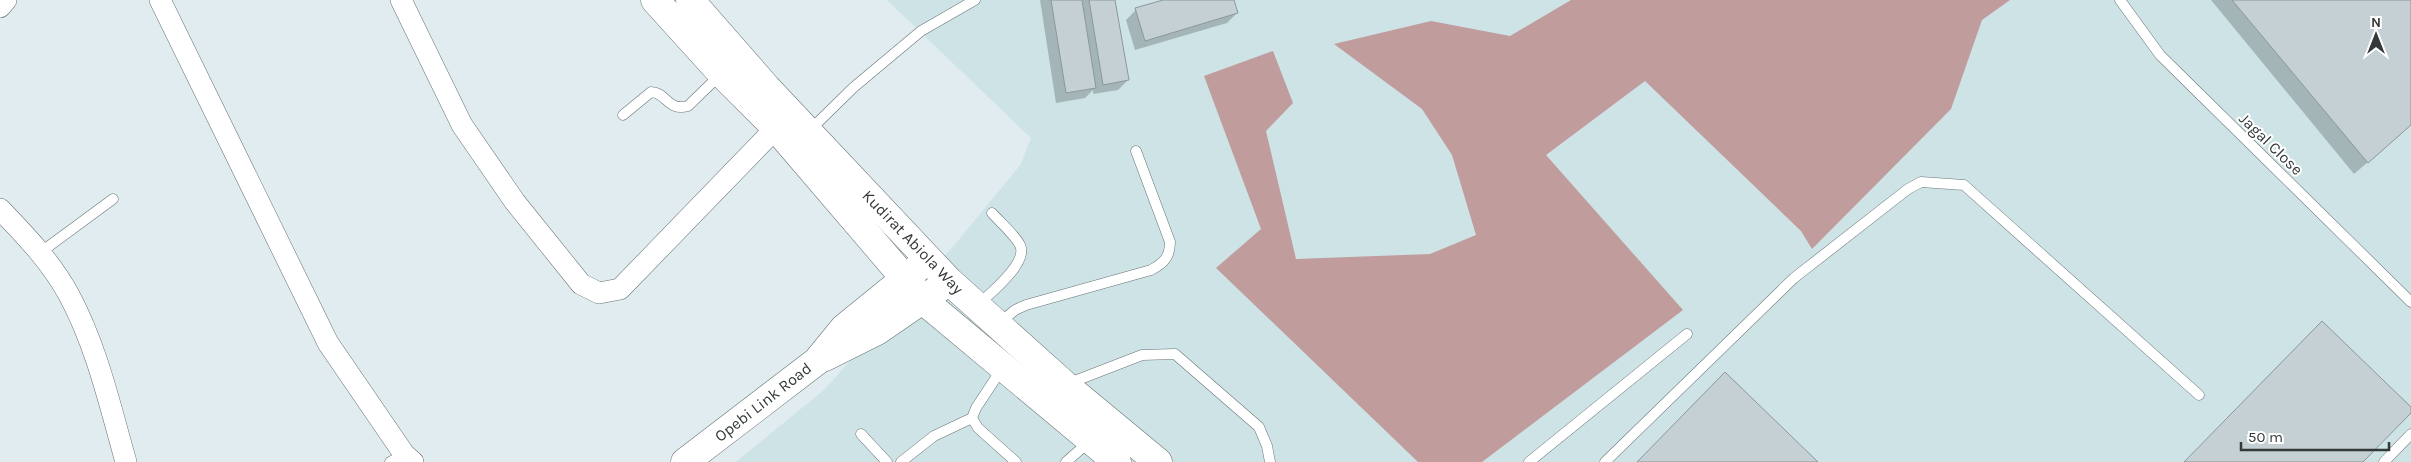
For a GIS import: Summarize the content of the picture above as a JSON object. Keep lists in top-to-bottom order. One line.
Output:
{"streets":{"main road":["Kudirat Abiola Way","Opebi Link Road"],"lane":["Jagal Close"]},"crossings":[["Kudirat Abiola Way","Opebi Link Road"]],"scale_bar":"50 m","north":"top"}
